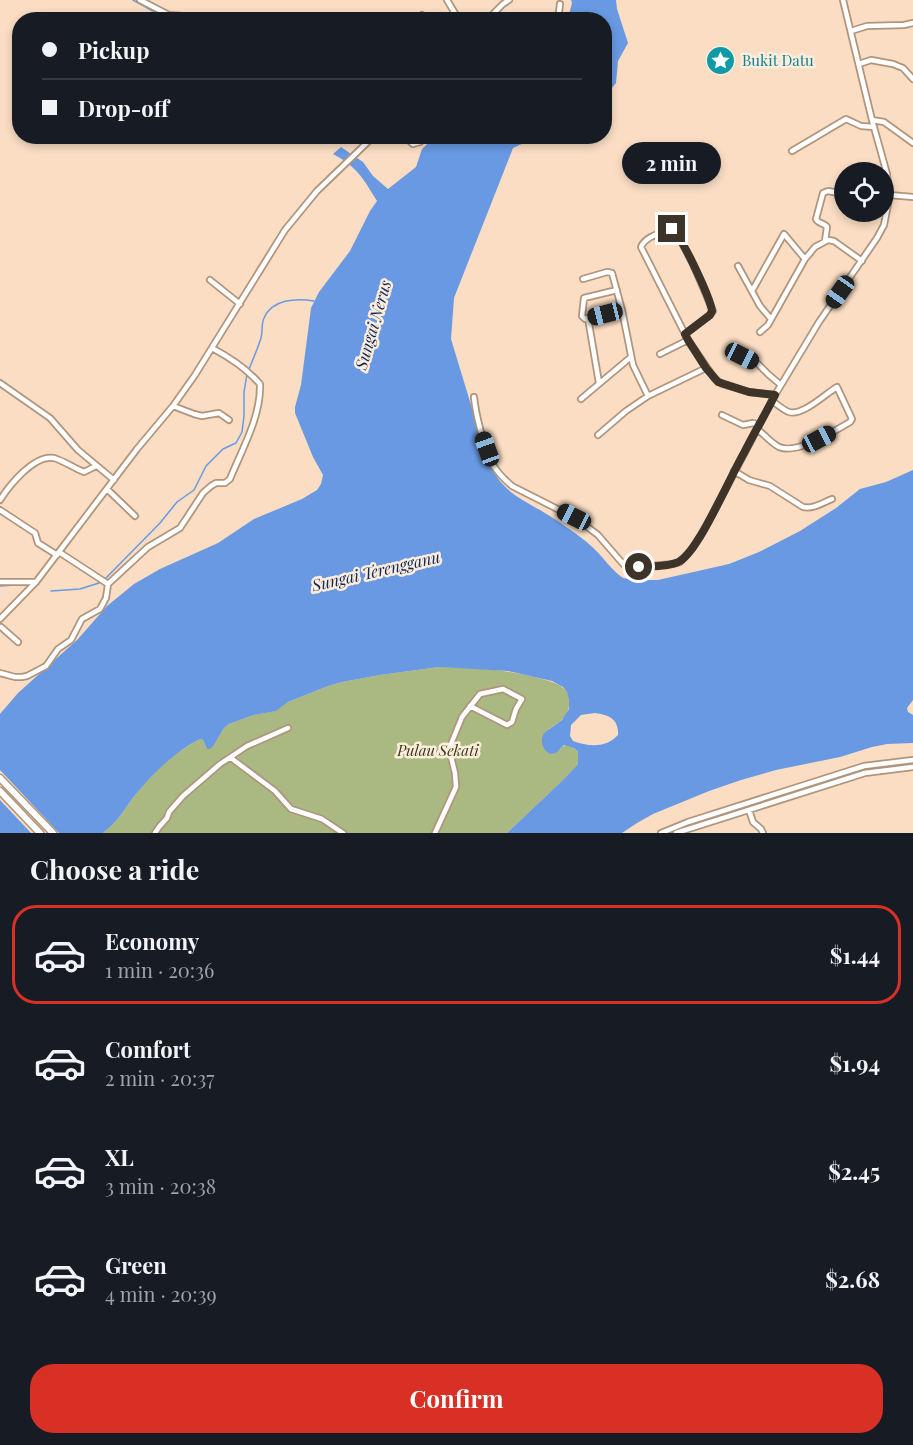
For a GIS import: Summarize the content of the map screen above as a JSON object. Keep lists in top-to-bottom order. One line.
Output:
{"water":["Sungai Nerus","Sungai Terengganu"],"parks":["Pulau Sekati"],"places":{"place":["Bukit Datu"]},"page":{"banner":["Pickup","Drop-off"],"bubble":"2 min","heading":"Choose a ride","list":[{"name":"Economy","note":"1 min · 20:36","value":"$1.44"},{"name":"Comfort","note":"2 min · 20:37","value":"$1.94"},{"name":"XL","note":"3 min · 20:38","value":"$2.45"},{"name":"Green","note":"4 min · 20:39","value":"$2.68"}],"buttons":"Confirm"}}
